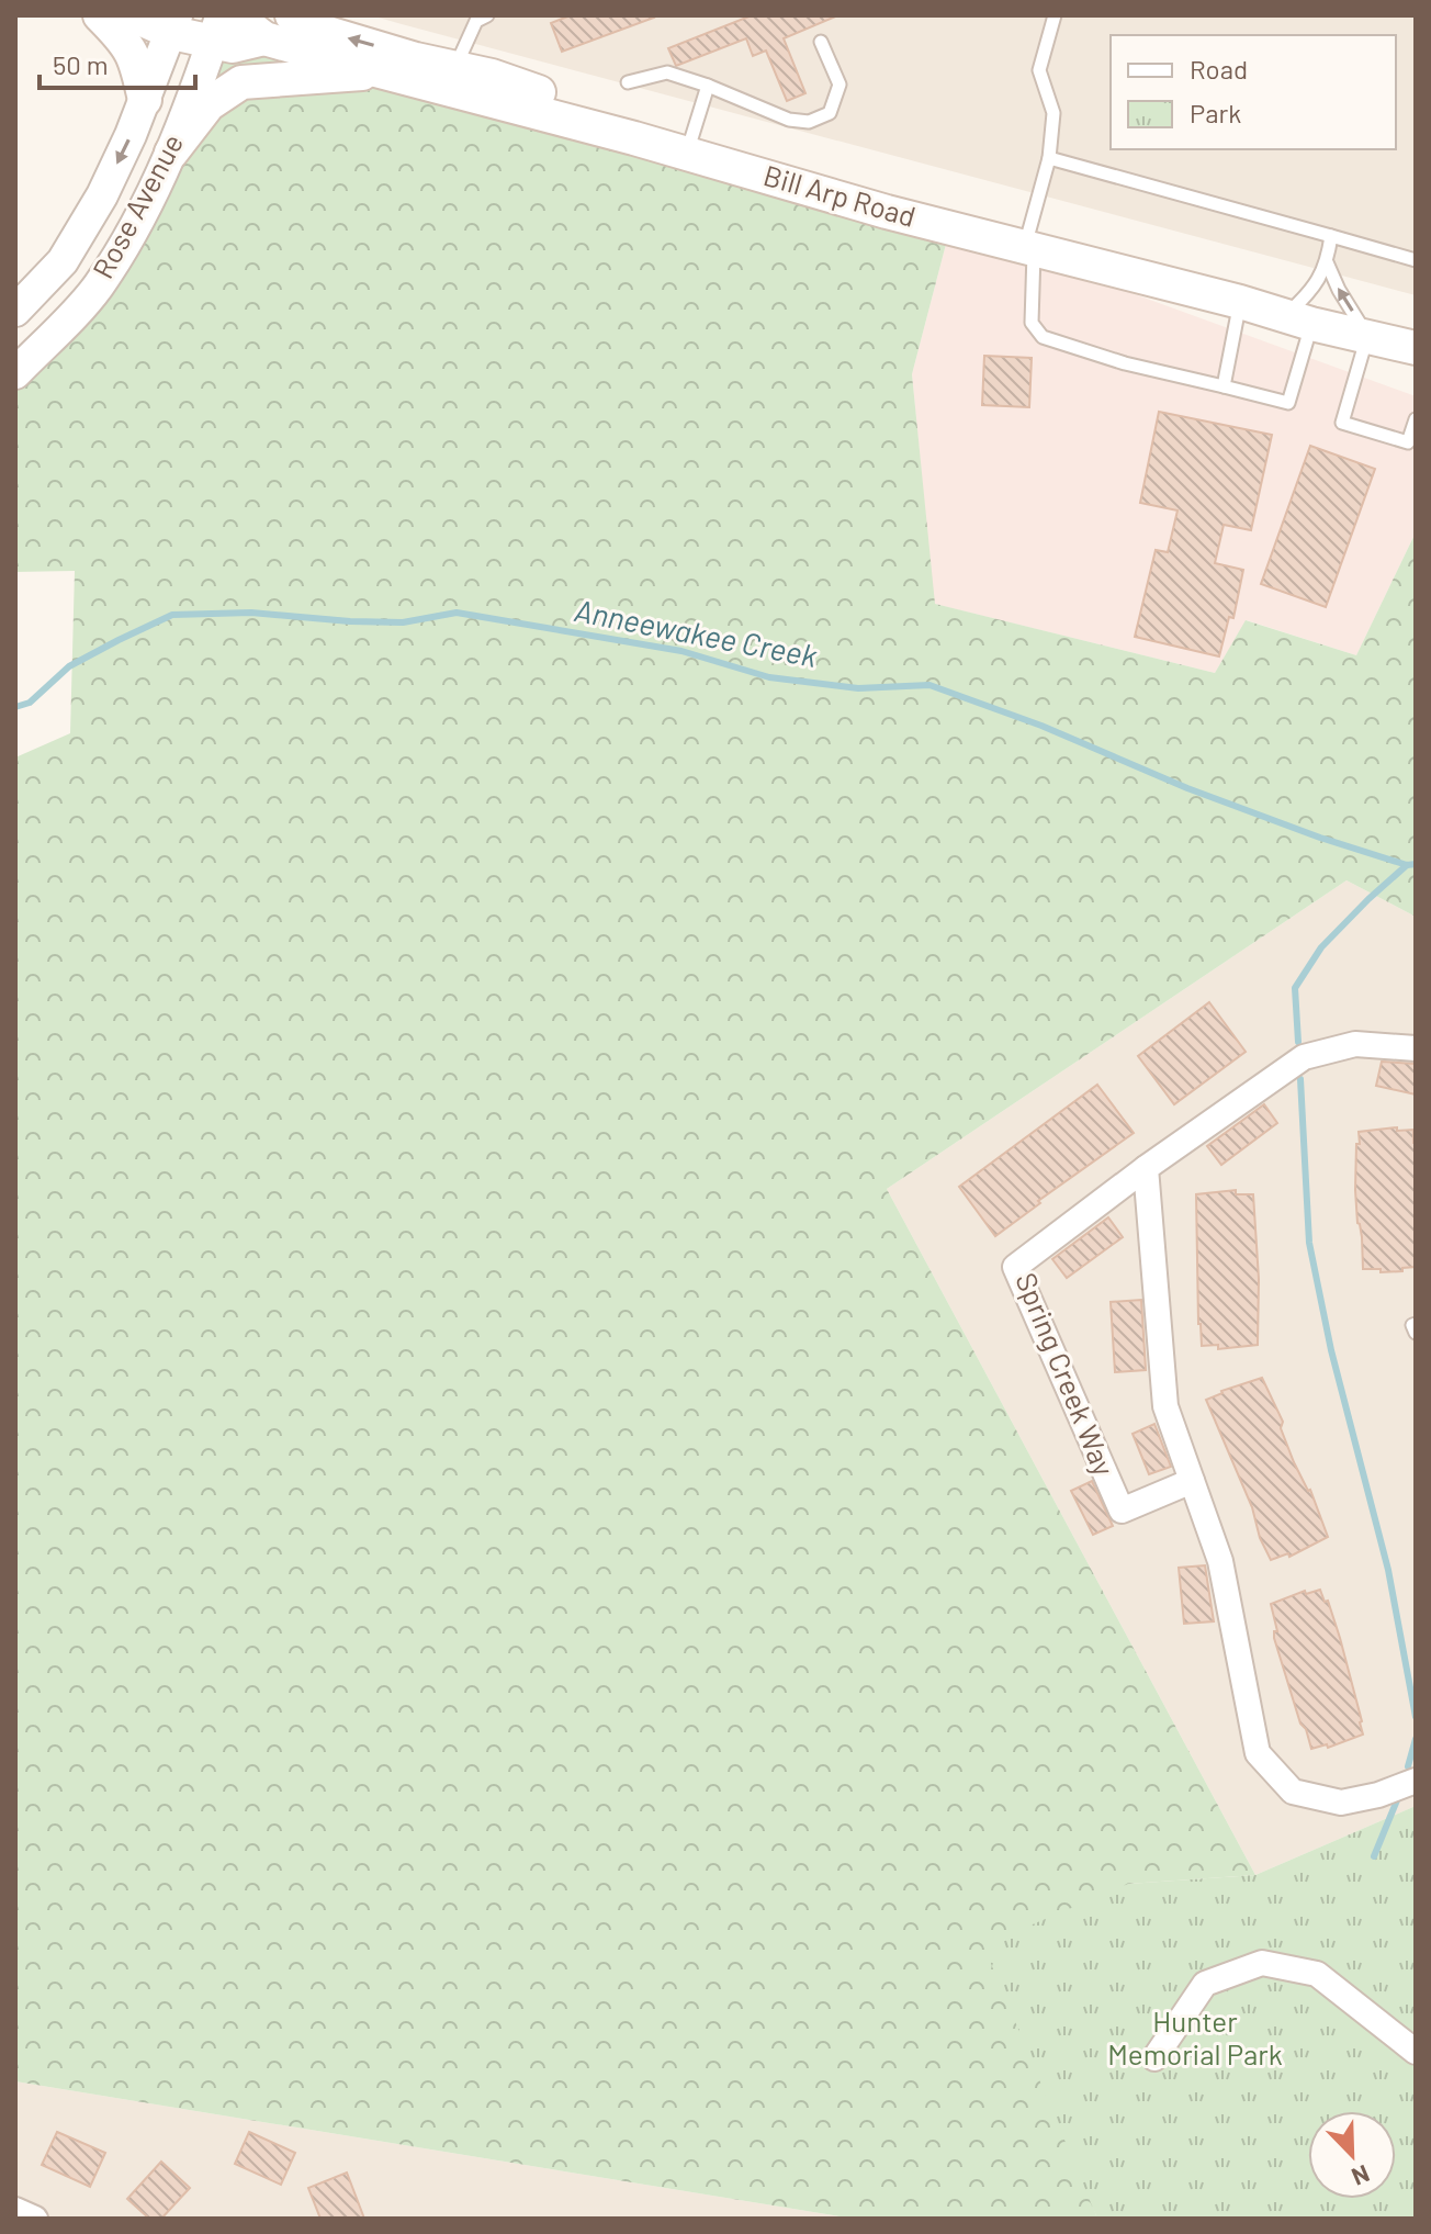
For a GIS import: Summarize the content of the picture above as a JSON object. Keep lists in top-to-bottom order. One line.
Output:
{"streets":{"main road":["Bill Arp Road"],"street":["Rose Avenue","Spring Creek Way"]},"crossings":[["Bill Arp Road","Rose Avenue"]],"water":["Anneewakee Creek"],"parks":["Hunter Memorial Park"],"legend":["Road","Park"],"scale_bar":"50 m","north":"bottom right"}
